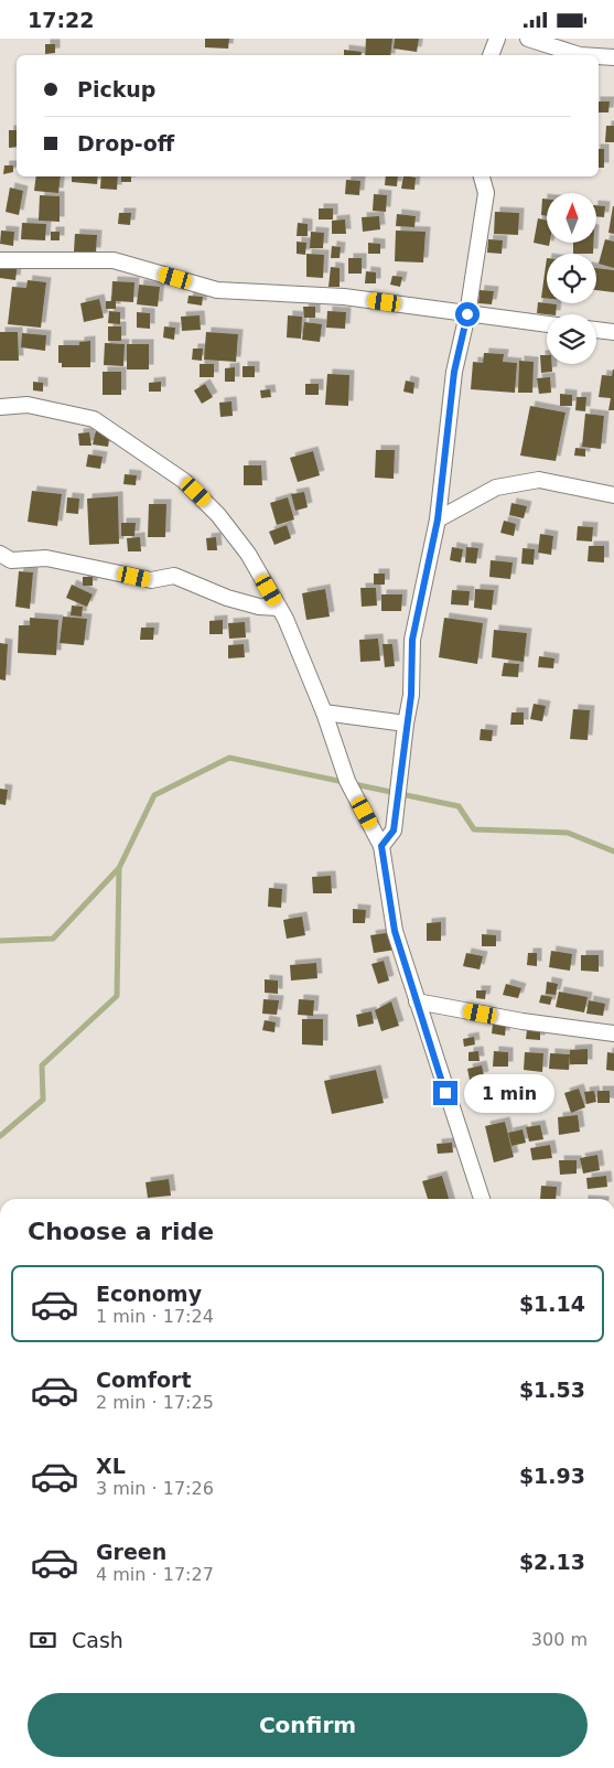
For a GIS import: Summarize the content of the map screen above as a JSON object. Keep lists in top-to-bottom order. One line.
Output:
{"north":"top","page":{"status":"17:22","banner":["Pickup","Drop-off"],"bubble":"1 min","heading":"Choose a ride","list":[{"name":"Economy","note":"1 min · 17:24","value":"$1.14"},{"name":"Comfort","note":"2 min · 17:25","value":"$1.53"},{"name":"XL","note":"3 min · 17:26","value":"$1.93"},{"name":"Green","note":"4 min · 17:27","value":"$2.13"}],"pay":["Cash","300 m"],"buttons":"Confirm"}}
